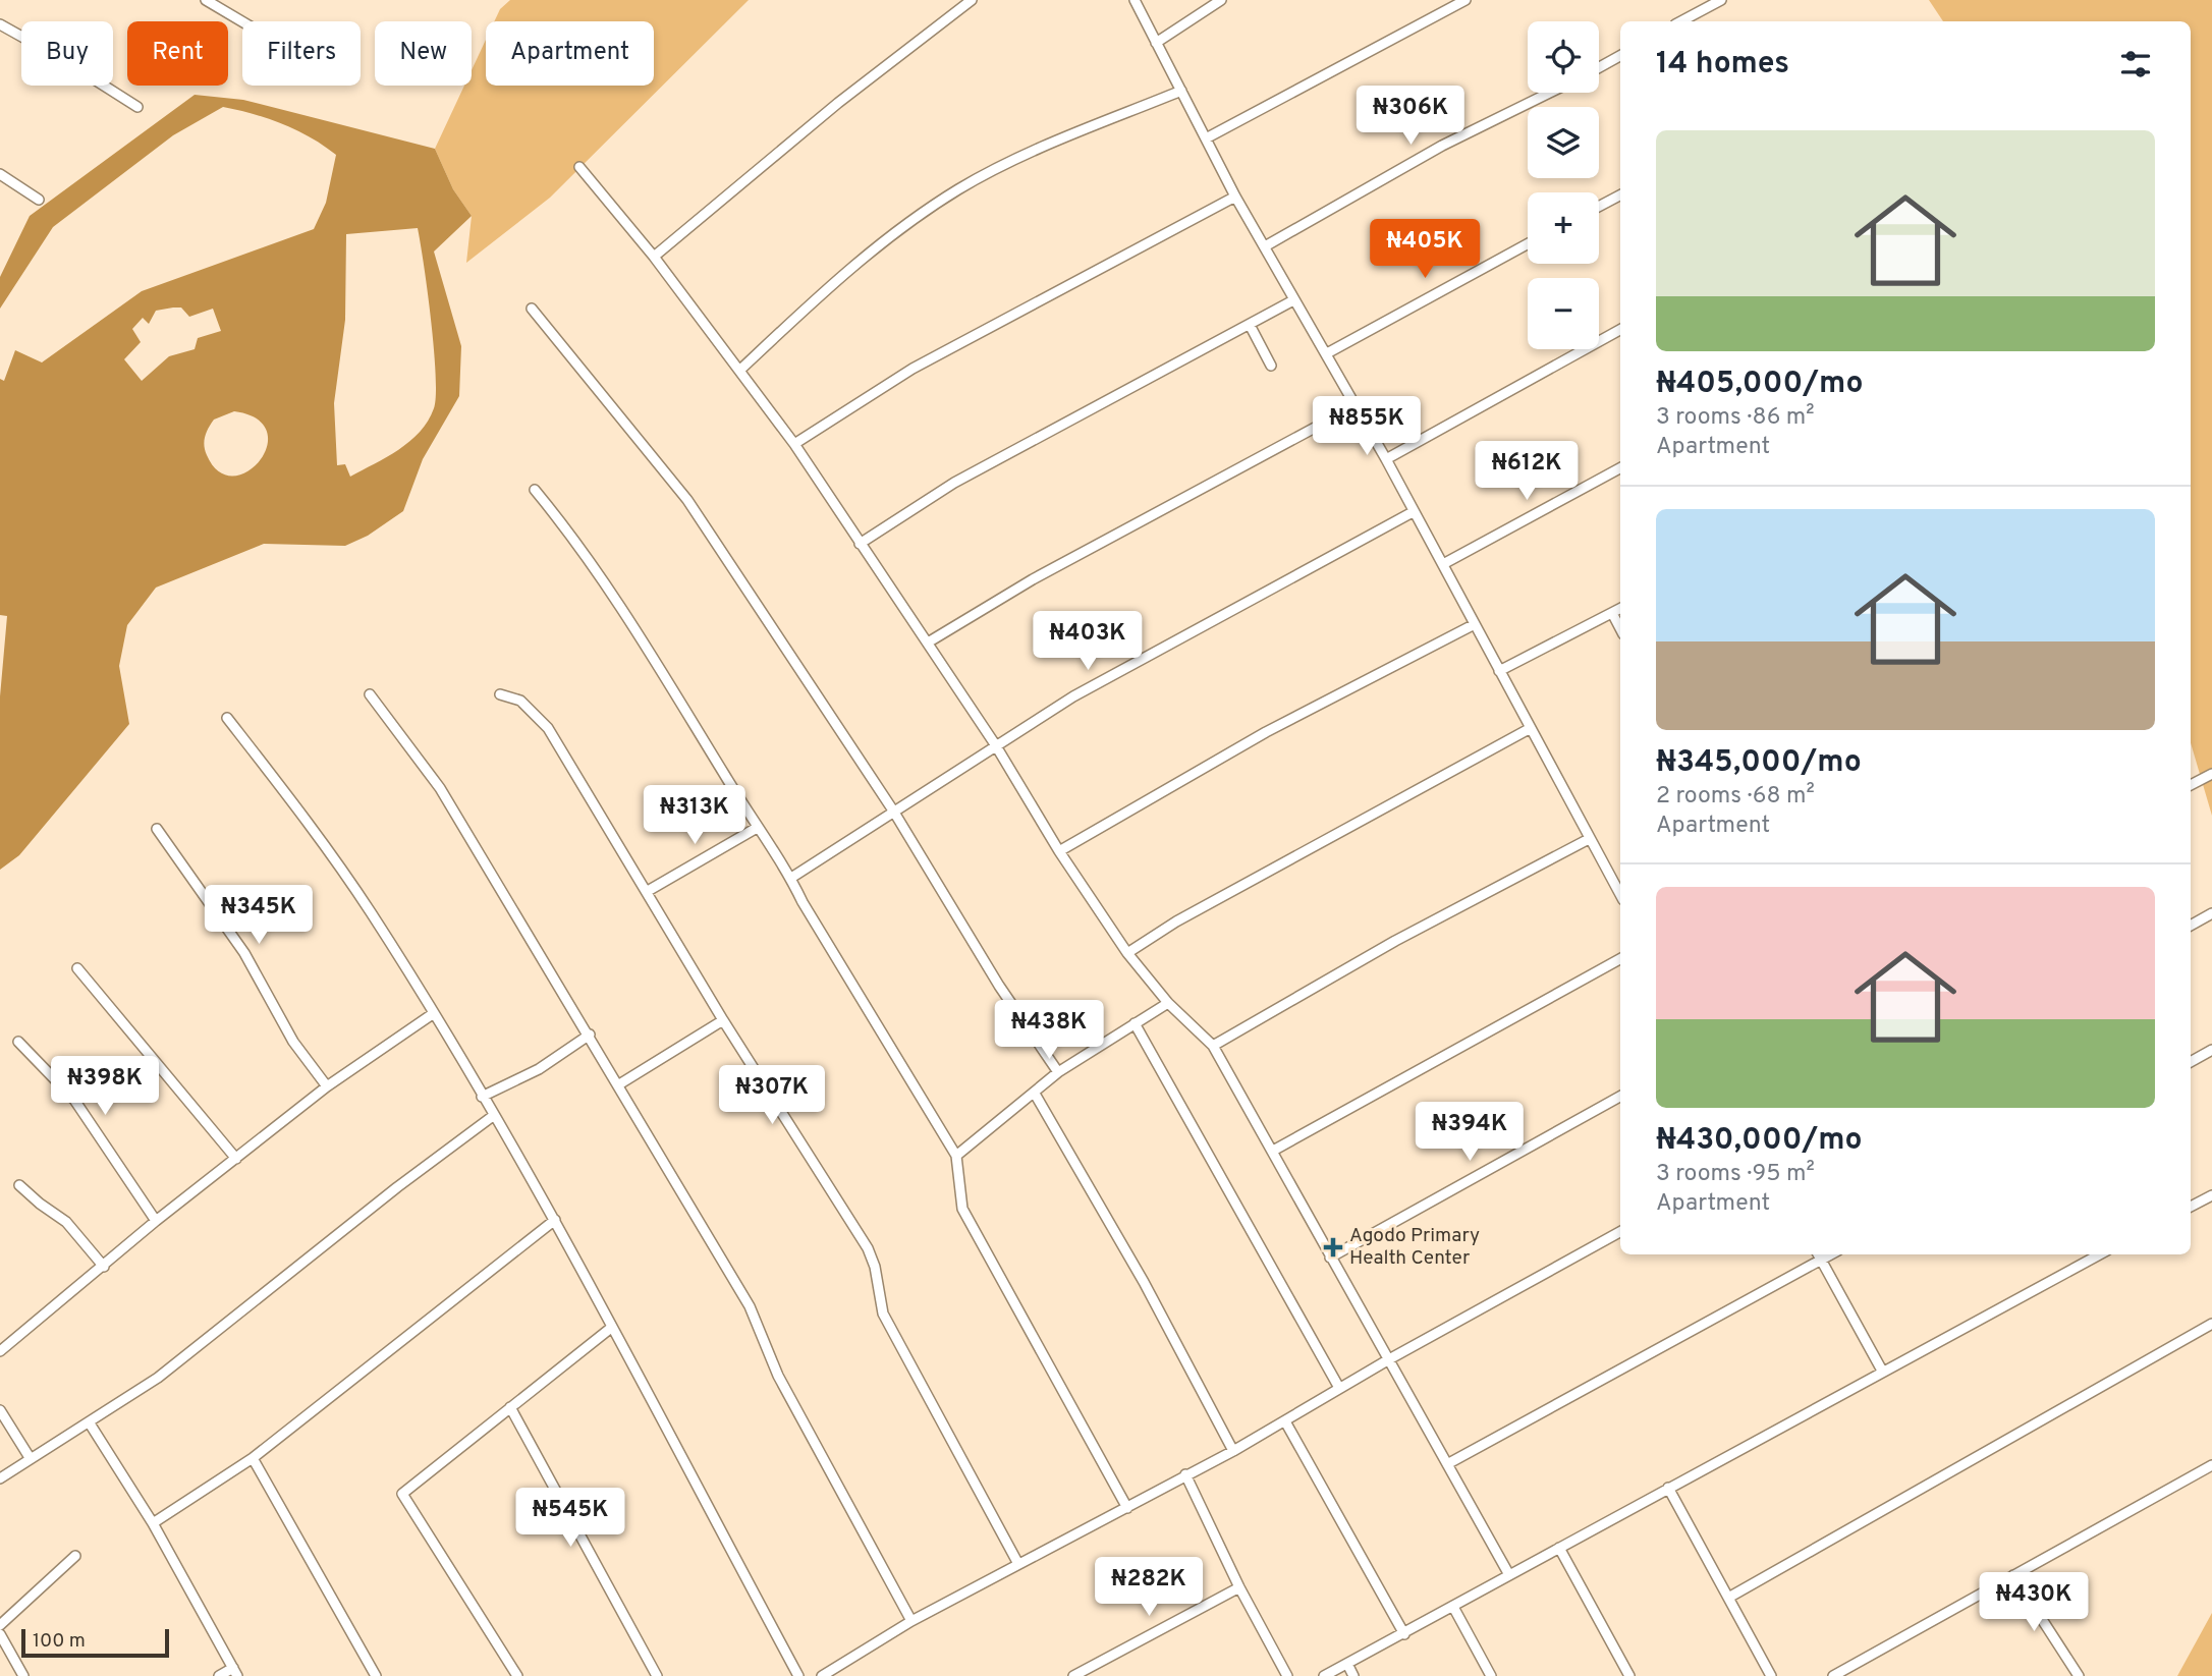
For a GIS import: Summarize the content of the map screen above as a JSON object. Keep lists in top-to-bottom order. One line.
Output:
{"places":{"health":["Agodo Primary Health Center"]},"scale_bar":"100 m","page":{"map_buttons":["+","−"],"chip":["Buy","Rent","Filters","New","Apartment"],"heading":"14 homes","price":["₦306K","₦405K","₦855K","₦612K","₦403K","₦313K","₦345K","₦438K","₦398K","₦307K","₦394K","₦545K","₦282K","₦430K"],"list":[{"name":"₦405,000/mo","note":"3 rooms · 86 m² · Apartment"},{"name":"₦345,000/mo","note":"2 rooms · 68 m² · Apartment"},{"name":"₦430,000/mo","note":"3 rooms · 95 m² · Apartment"}],"scale":"100 m"}}
